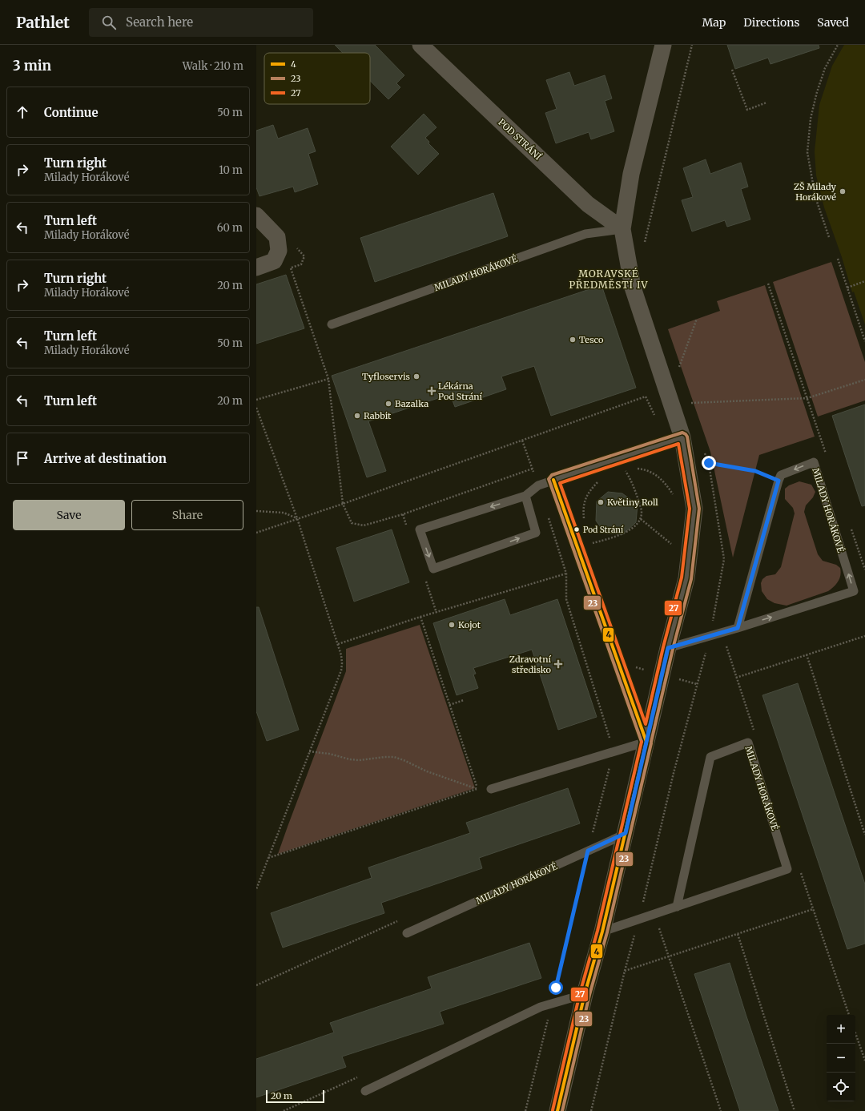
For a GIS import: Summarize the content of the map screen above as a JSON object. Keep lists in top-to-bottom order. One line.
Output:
{"streets":{"street":["POD STRÁNÍ"],"lane":["MILADY HORÁKOVÉ"]},"crossings":[["POD STRÁNÍ","MILADY HORÁKOVÉ"]],"districts":["MORAVSKÉ PŘEDMĚSTÍ IV"],"places":{"other":["ZŠ Milady Horákové","Tesco","Tyfloservis","Bazalka","Rabbit","Květiny Roll","Pod Strání","Kojot"],"health":["Lékárna Pod Strání","Zdravotní středisko"]},"lines":["transit line 23","transit line 27","transit line 4"],"legend":["4","23","27"],"scale_bar":"20 m","page":{"header":"Pathlet","search":"Search here","nav":["Map","Directions","Saved"],"heading":["3 min","Walk · 210 m"],"list":[["Continue","50 m"],["Turn right","Milady Horákové","10 m"],["Turn left","Milady Horákové","60 m"],["Turn right","Milady Horákové","20 m"],["Turn left","Milady Horákové","50 m"],["Turn left","20 m"],"Arrive at destination"],"buttons":["Save","Share"],"map_buttons":["+","−"],"scale":"20 m"}}
